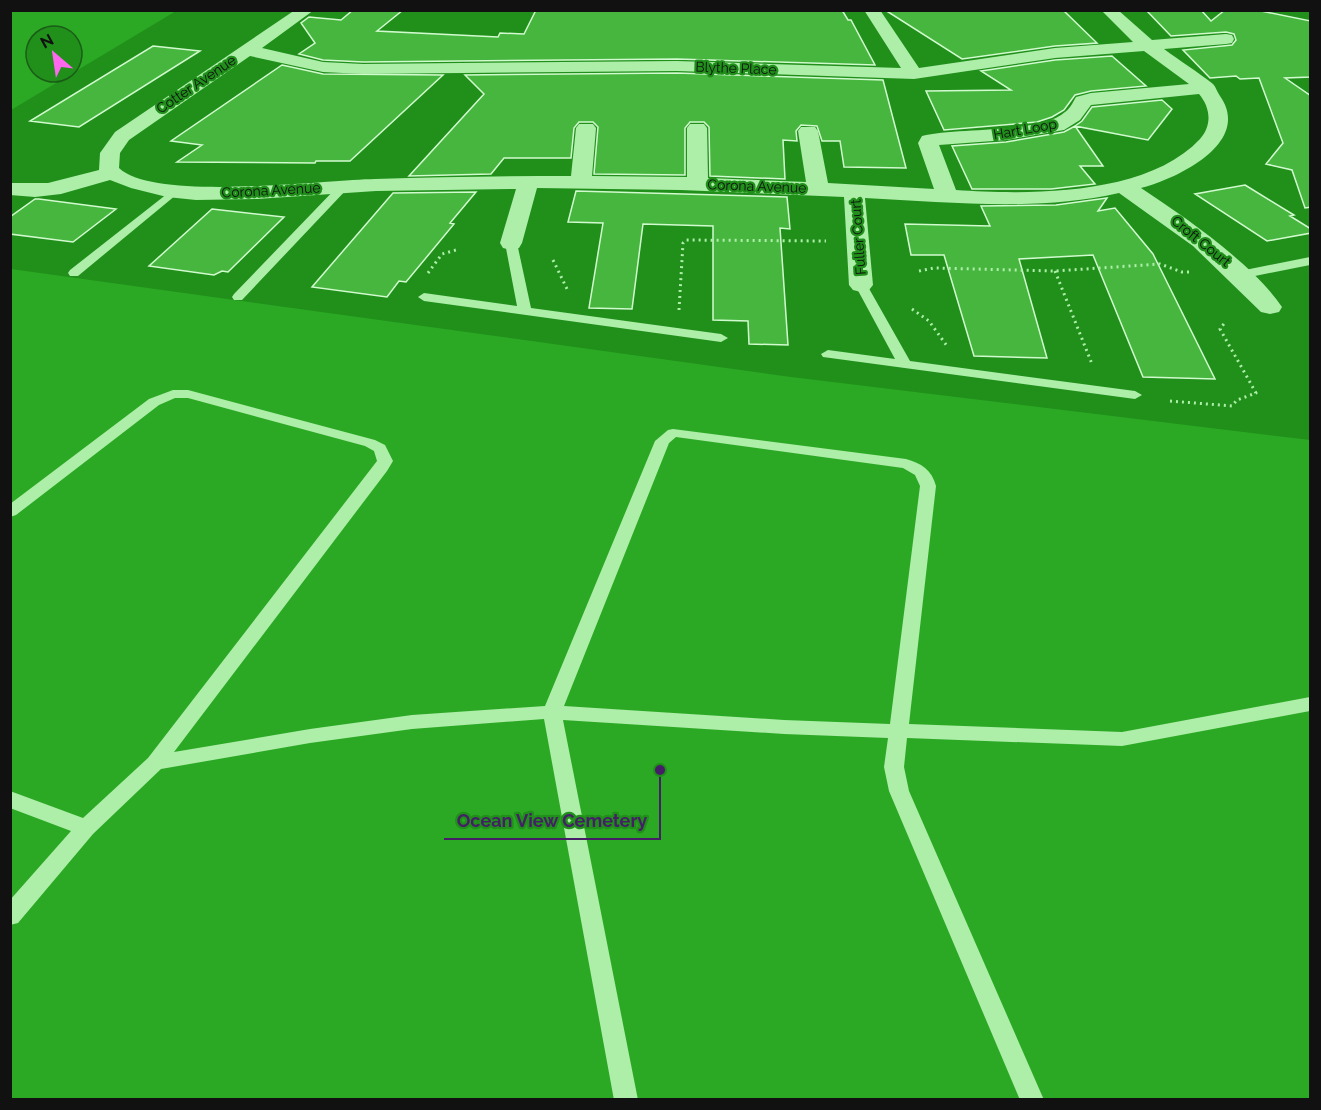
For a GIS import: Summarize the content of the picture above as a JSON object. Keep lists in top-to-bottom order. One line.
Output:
{"streets":{"street":["Blythe Place","Cotter Avenue","Hart Loop","Corona Avenue","Fuller Court","Croft Court"]},"crossings":[["Blythe Place","Cotter Avenue"],["Blythe Place","Corona Avenue"],["Cotter Avenue","Corona Avenue"],["Hart Loop","Corona Avenue"],["Corona Avenue","Fuller Court"],["Corona Avenue","Croft Court"]],"places":["Ocean View Cemetery"],"north":"top left"}
